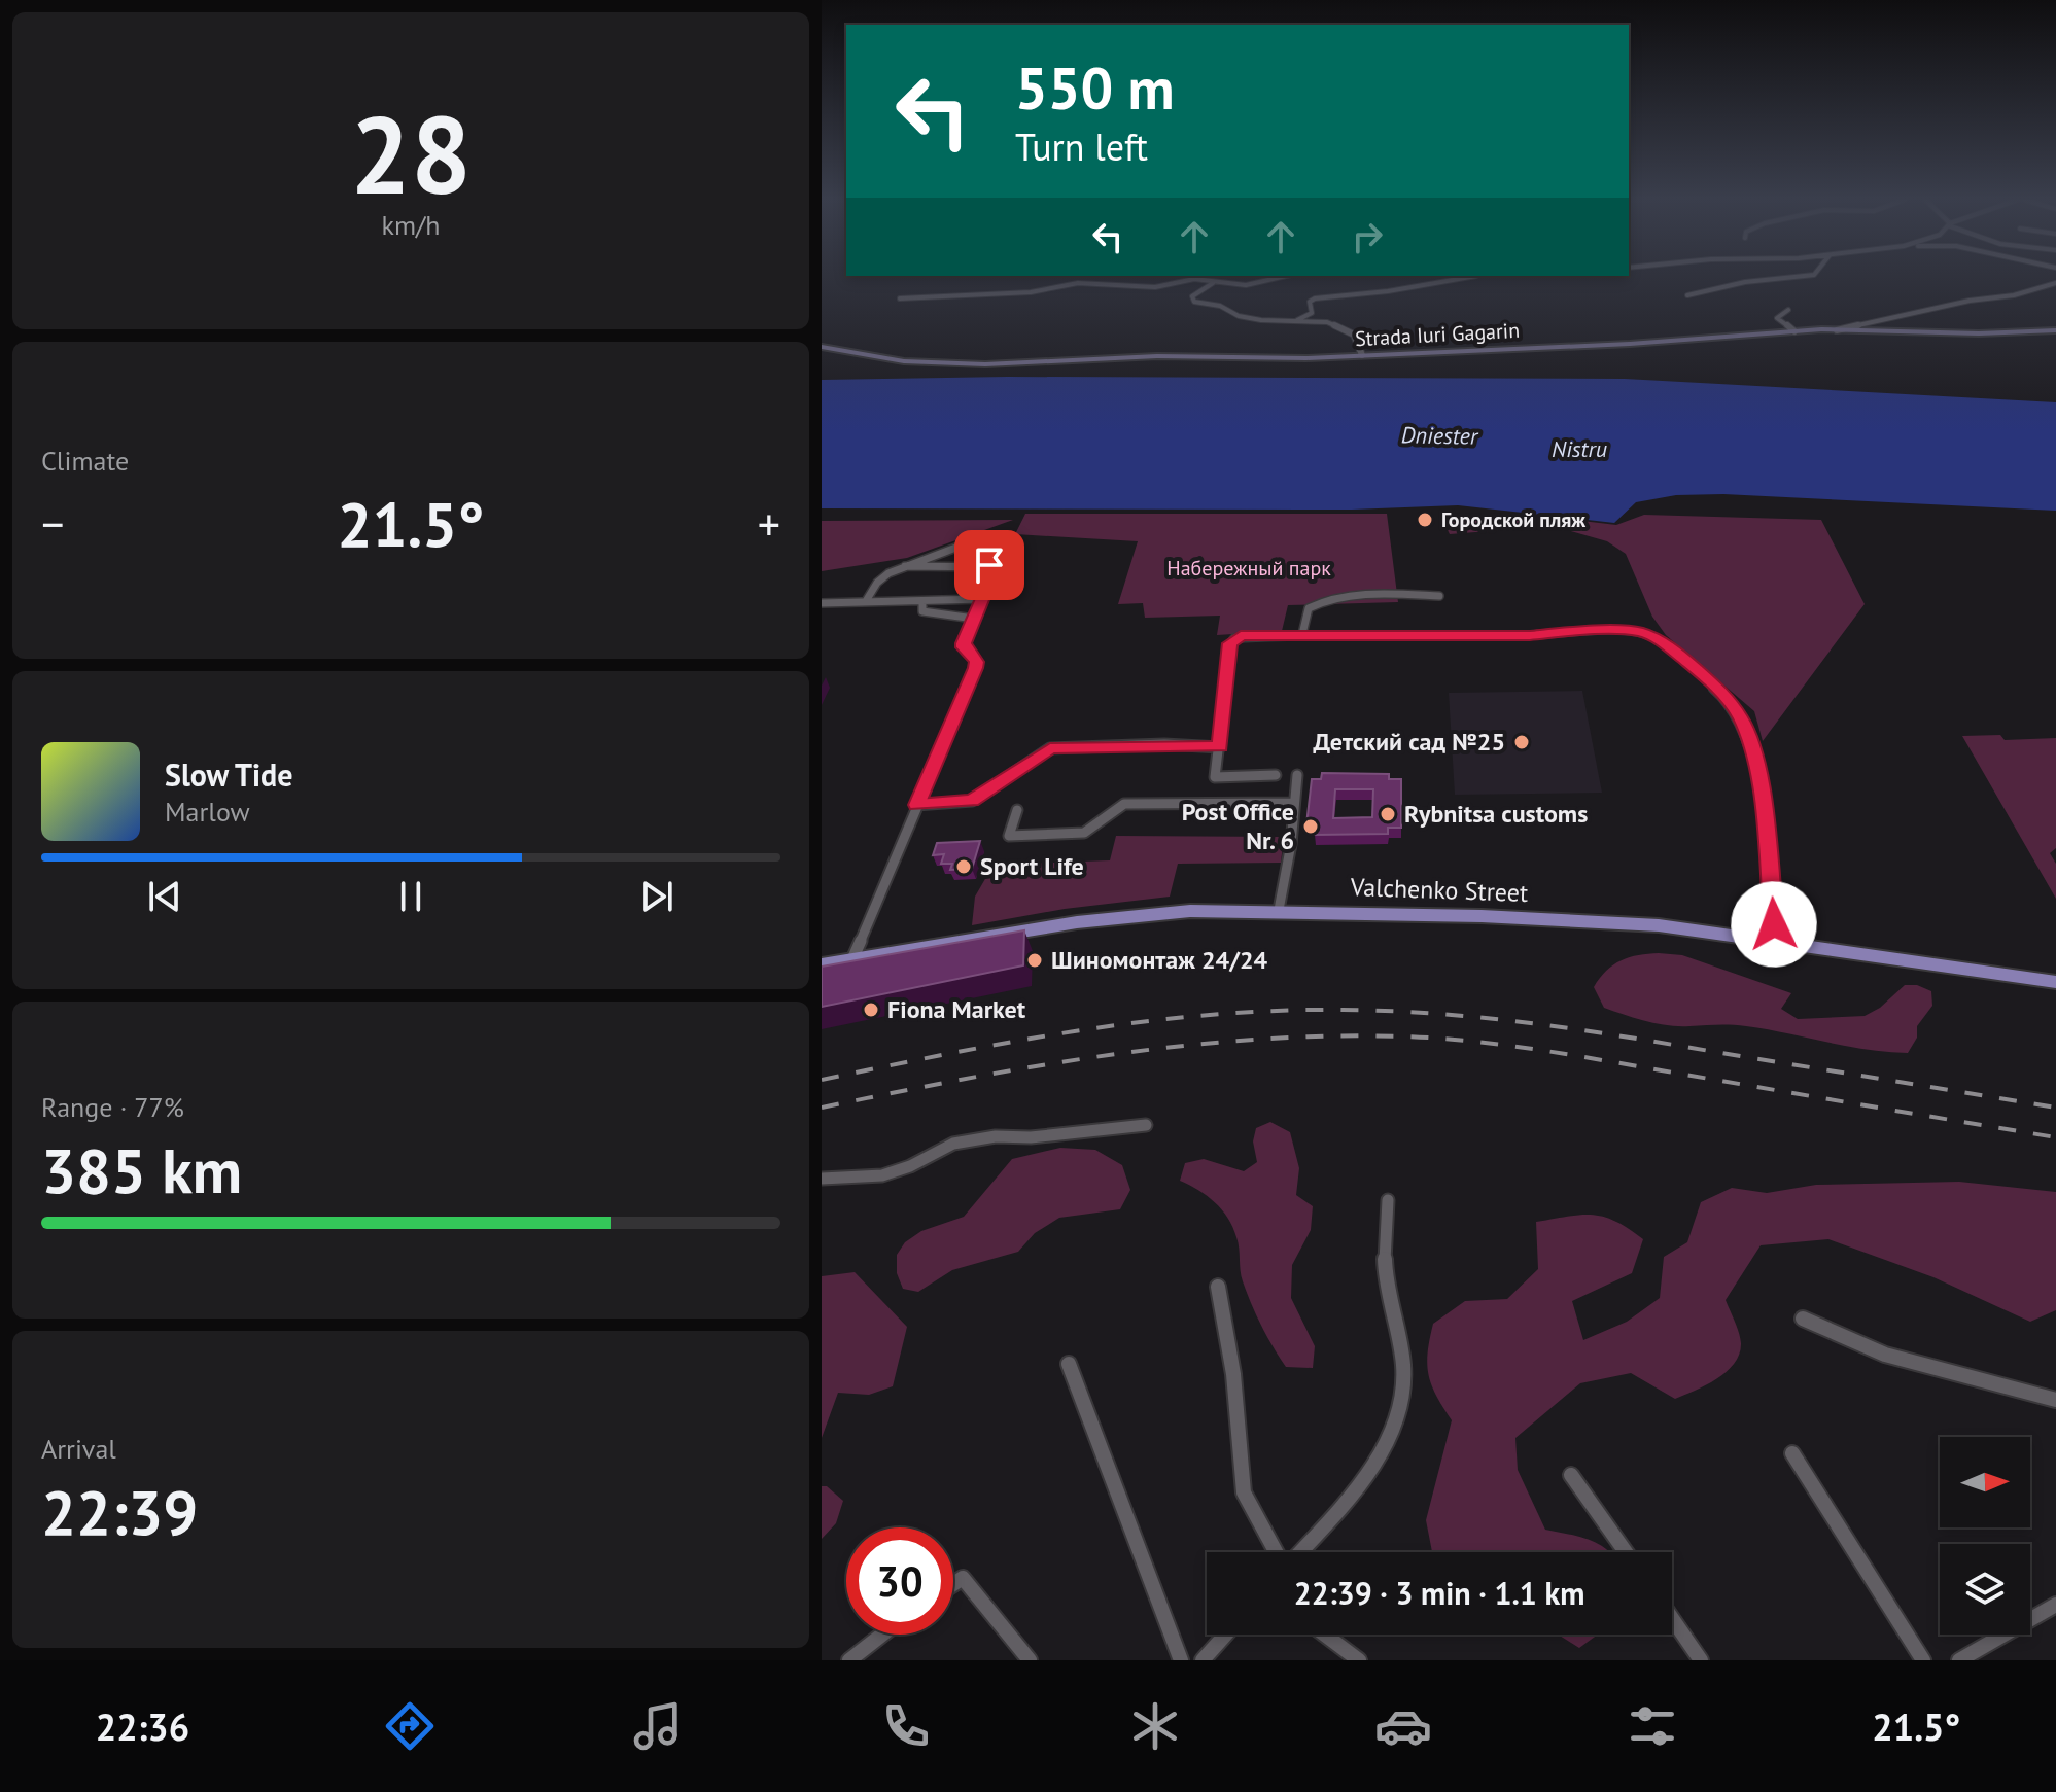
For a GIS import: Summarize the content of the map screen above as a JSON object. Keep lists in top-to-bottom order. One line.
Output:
{"streets":{"main road":["Strada Iuri Gagarin","Valchenko Street"]},"water":["Dniester","Nistru"],"parks":["Набережный парк"],"places":["Городской пляж","Детский сад №25","Rybnitsa customs","Post Office Nr. 6","Sport Life","Шиномонтаж 24/24","Fiona Market"],"north":"right","page":{"tile":[["28","km/h"],"Climate",["Range · 77%","385 km"],["Arrival","22:39"]],"turn":["550 m","Turn left"],"heat":["−","21.5°","+"],"song":["Slow Tide","Marlow"],"limit":"30","trip":"22:39 · 3 min · 1.1 km","tabs":["22:36","21.5°"]}}
